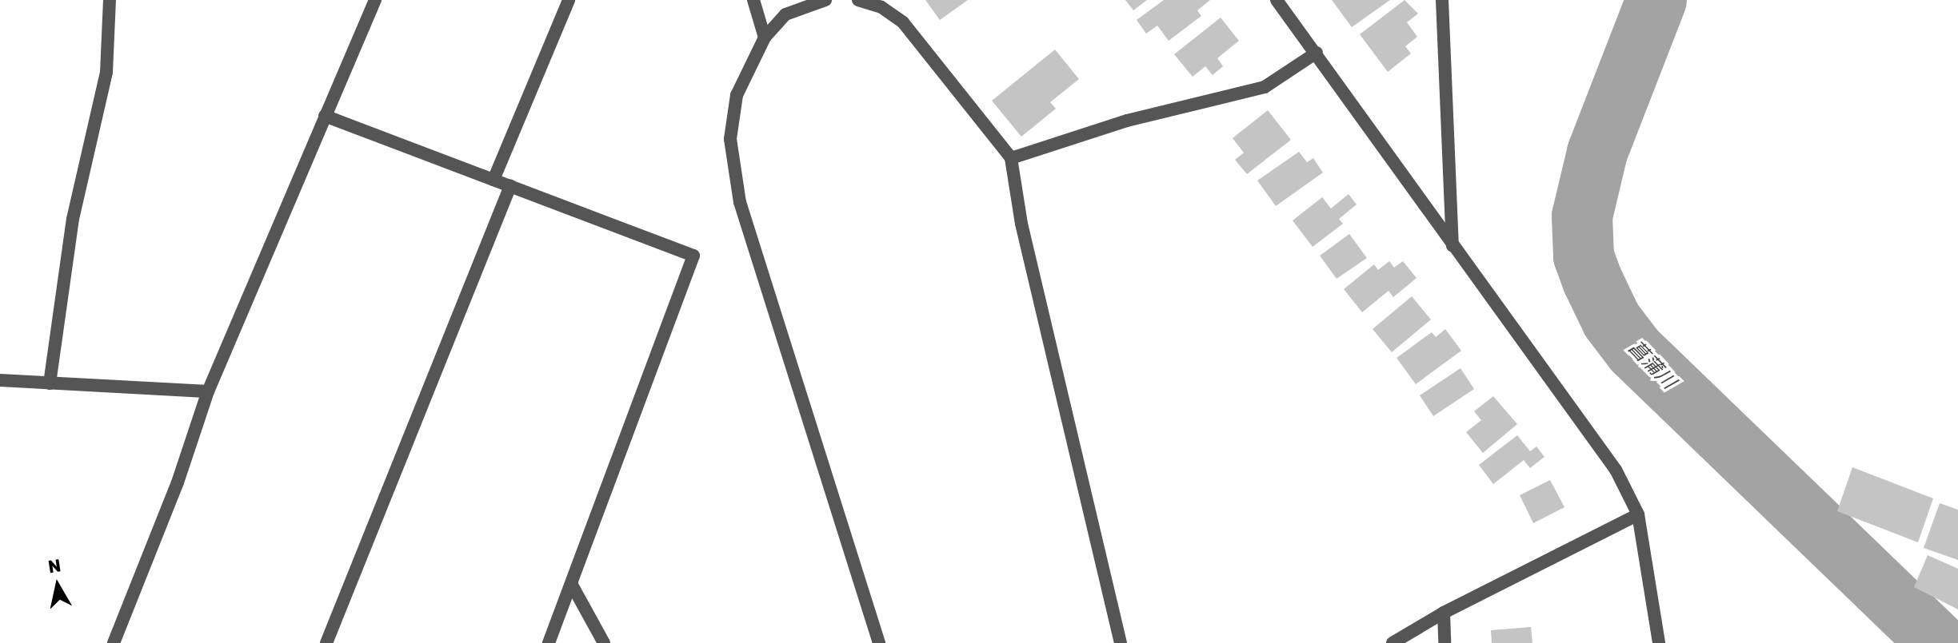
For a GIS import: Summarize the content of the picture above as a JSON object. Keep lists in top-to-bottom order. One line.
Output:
{"water":["菖蒲川"],"north":"top"}
